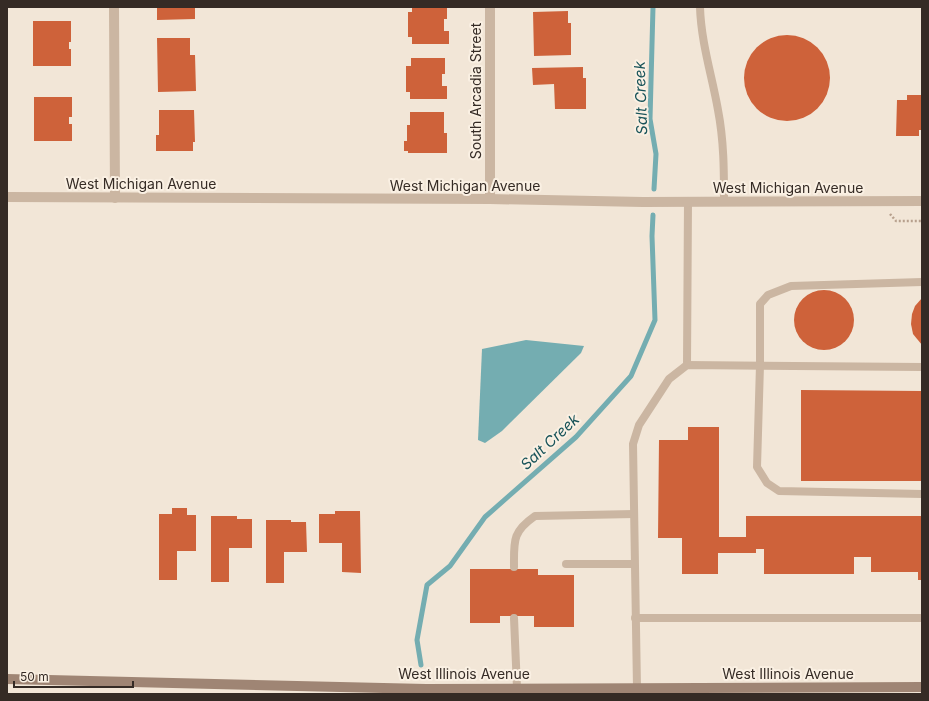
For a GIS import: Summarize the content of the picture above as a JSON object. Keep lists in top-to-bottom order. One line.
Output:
{"streets":{"main road":["West Illinois Avenue"],"street":["South Arcadia Street","West Michigan Avenue"]},"crossings":[["South Arcadia Street","West Michigan Avenue"]],"water":["Salt Creek"],"scale_bar":"50 m"}
